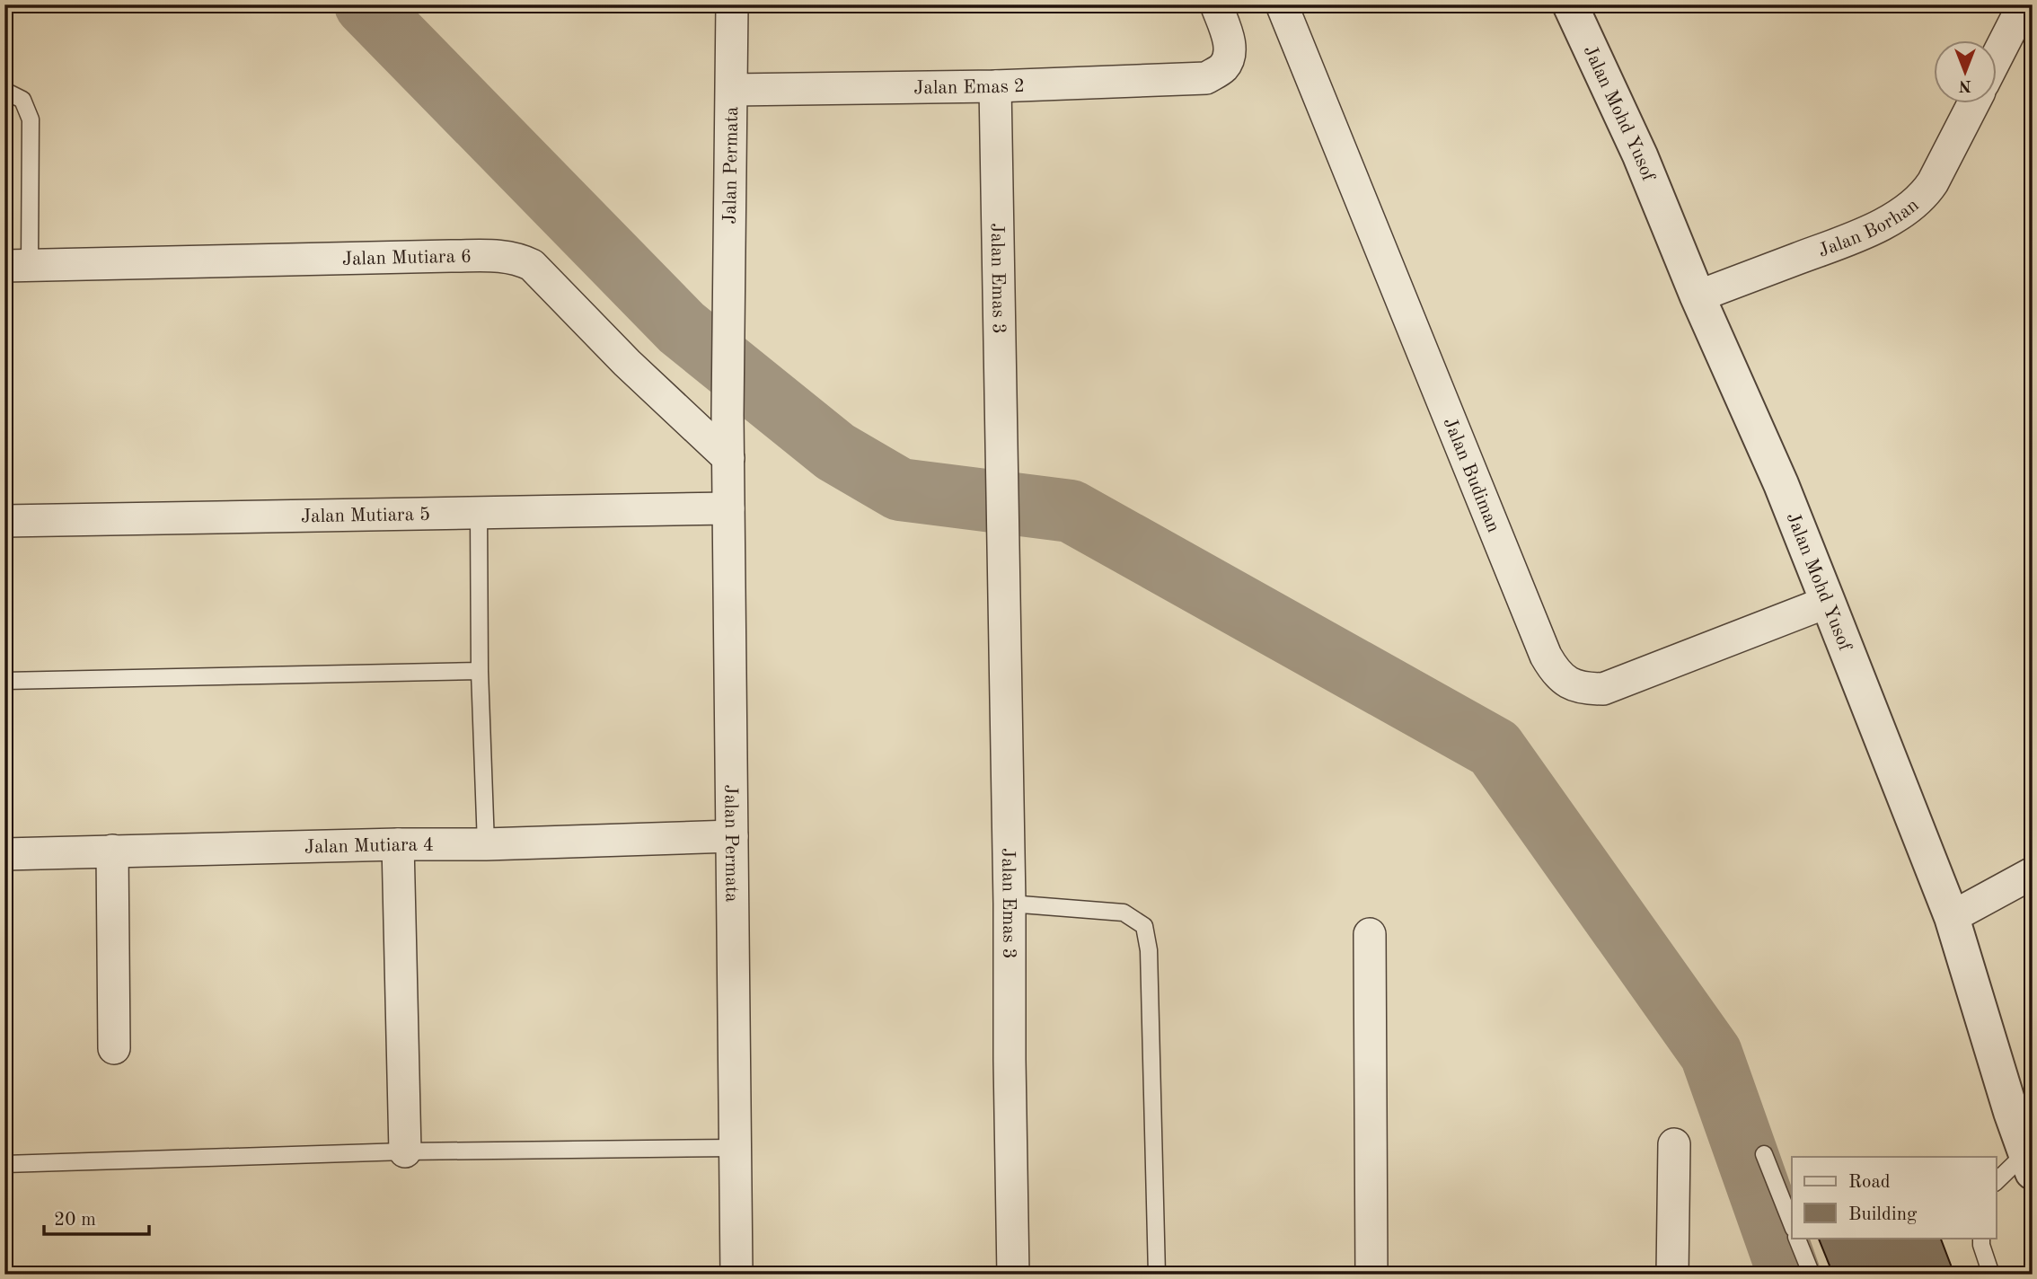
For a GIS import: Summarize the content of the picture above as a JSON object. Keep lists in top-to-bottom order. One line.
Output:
{"streets":{"street":["Jalan Emas 2","Jalan Mohd Yusof","Jalan Permata","Jalan Borhan","Jalan Mutiara 6","Jalan Emas 3","Jalan Budiman","Jalan Mutiara 5","Jalan Mutiara 4"]},"crossings":[["Jalan Emas 2","Jalan Permata"],["Jalan Emas 2","Jalan Emas 3"],["Jalan Mohd Yusof","Jalan Borhan"],["Jalan Mohd Yusof","Jalan Budiman"],["Jalan Permata","Jalan Mutiara 6"],["Jalan Permata","Jalan Mutiara 5"],["Jalan Permata","Jalan Mutiara 4"]],"legend":["Road","Building"],"scale_bar":"20 m","north":"bottom"}
